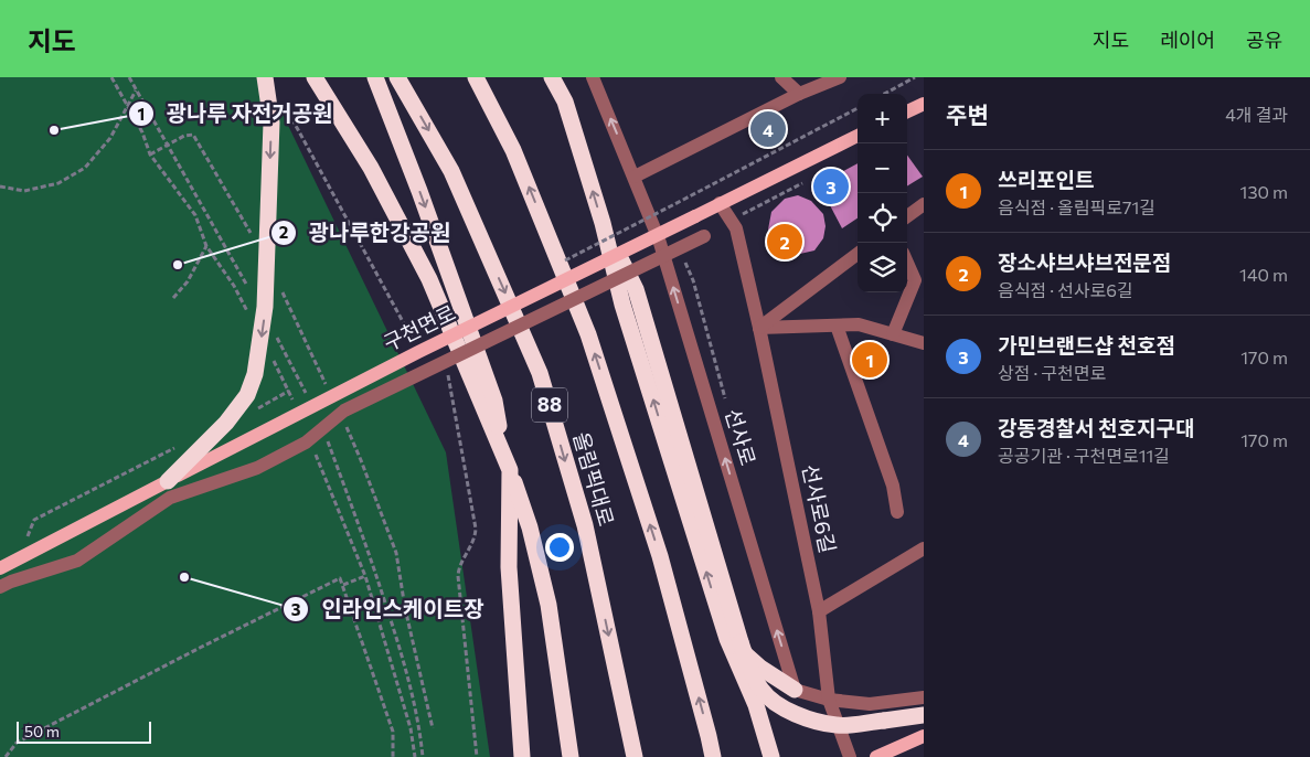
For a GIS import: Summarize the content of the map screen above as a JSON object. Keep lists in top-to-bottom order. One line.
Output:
{"streets":{"highway":["88","올림픽대로"],"main road":["구천면로"],"street":["선사로","선사로6길"]},"crossings":[["구천면로","선사로6길"]],"one_way":["선사로"],"places":["광나루 자전거공원","광나루한강공원","인라인스케이트장"],"scale_bar":"50 m","page":{"header":"지도","nav":["지도","레이어","공유"],"heading":["주변","4개 결과"],"map_buttons":["+","−"],"pins":["4","3","2","1"],"list":[{"mark":"1","name":"쓰리포인트","note":"음식점 · 올림픽로71길","value":"130 m"},{"mark":"2","name":"장소샤브샤브전문점","note":"음식점 · 선사로6길","value":"140 m"},{"mark":"3","name":"가민브랜드샵 천호점","note":"상점 · 구천면로","value":"170 m"},{"mark":"4","name":"강동경찰서 천호지구대","note":"공공기관 · 구천면로11길","value":"170 m"}],"scale":"50 m"}}
